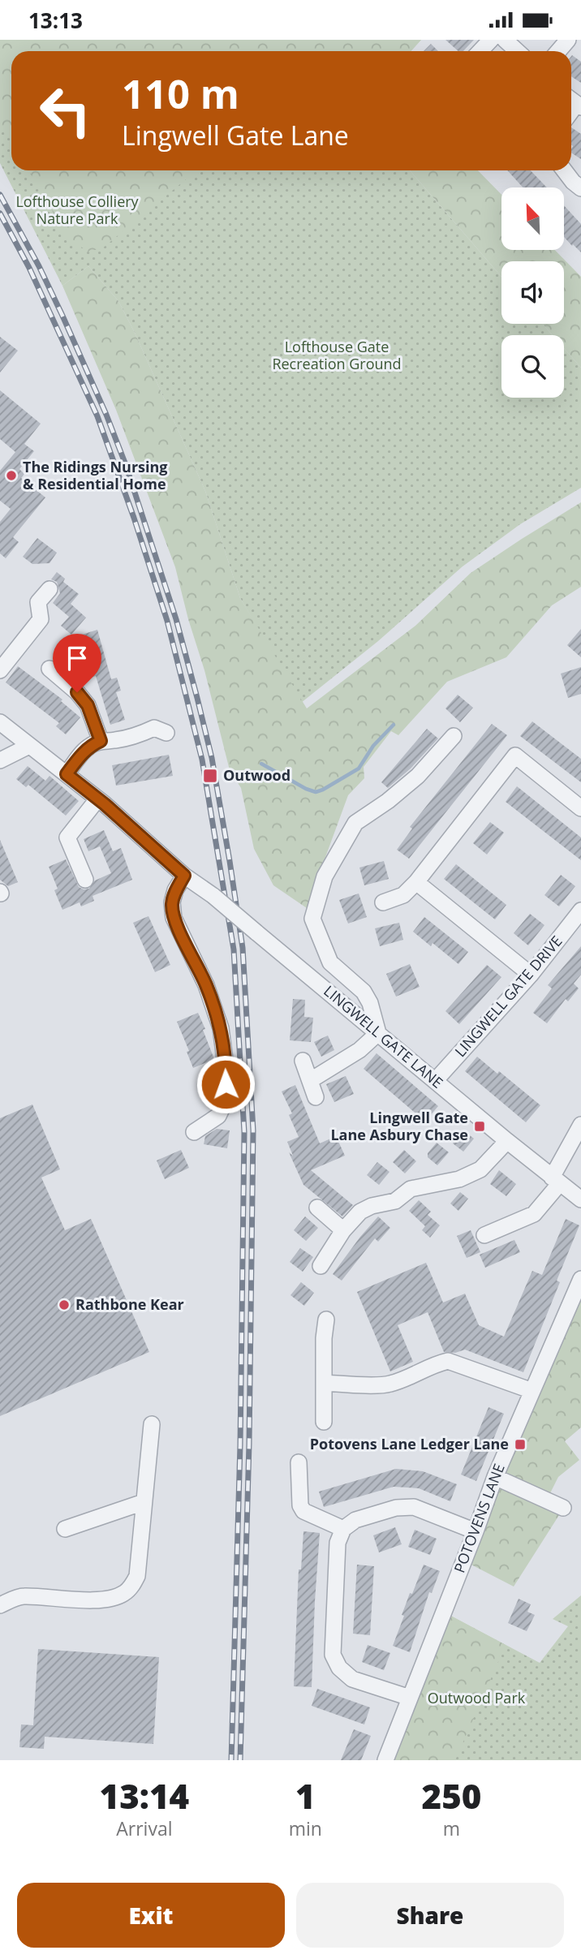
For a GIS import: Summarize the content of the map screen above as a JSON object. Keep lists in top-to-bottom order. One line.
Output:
{"streets":{"street":["LINGWELL GATE DRIVE","LINGWELL GATE LANE","POTOVENS LANE"]},"crossings":[["LINGWELL GATE DRIVE","LINGWELL GATE LANE"]],"parks":["Lofthouse Colliery Nature Park","Lofthouse Gate Recreation Ground","Outwood Park"],"places":{"other":["The Ridings Nursing & Residential Home","Rathbone Kear"],"transit":["Outwood","Lingwell Gate Lane Asbury Chase","Potovens Lane Ledger Lane"]},"north":"top left","page":{"status":"13:13","turn":["110 m","Lingwell Gate Lane"],"eta":["13:14","Arrival","1","min","250","m"],"buttons":["Exit","Share"]}}
